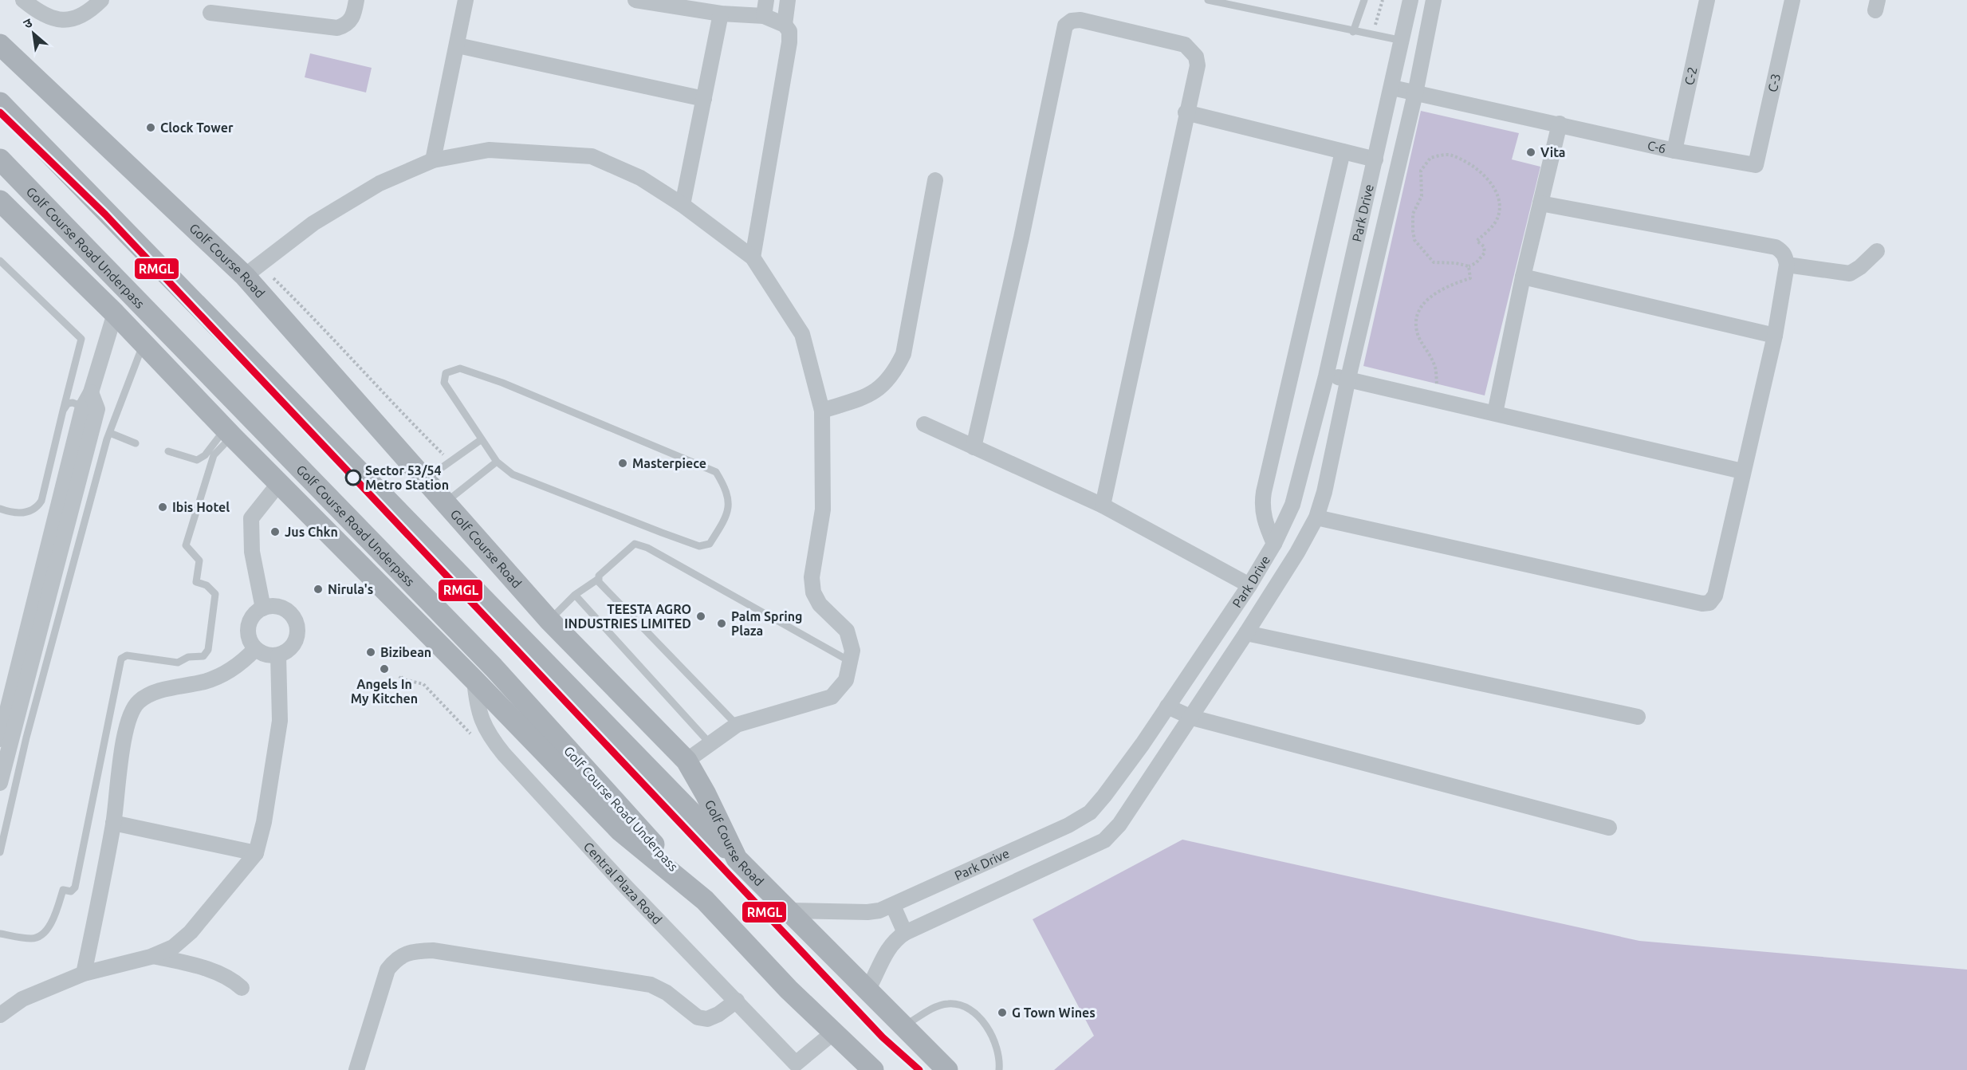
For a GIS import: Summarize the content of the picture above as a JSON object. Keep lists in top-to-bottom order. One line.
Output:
{"streets":{"main road":["Golf Course Road Underpass","Golf Course Road"],"street":["C-2","C-3","C-6","Park Drive","Central Plaza Road"]},"crossings":[["C-2","C-6"],["C-3","C-6"],["C-6","Park Drive"],["Park Drive","Golf Course Road"]],"places":["Clock Tower","Vita","Masterpiece","Sector 53/54 Metro Station","Ibis Hotel","Jus Chkn","Nirula's","TEESTA AGRO INDUSTRIES LIMITED","Palm Spring Plaza","Bizibean","Angels In My Kitchen","G Town Wines"],"lines":["transit line RMGL"],"north":"top left"}
